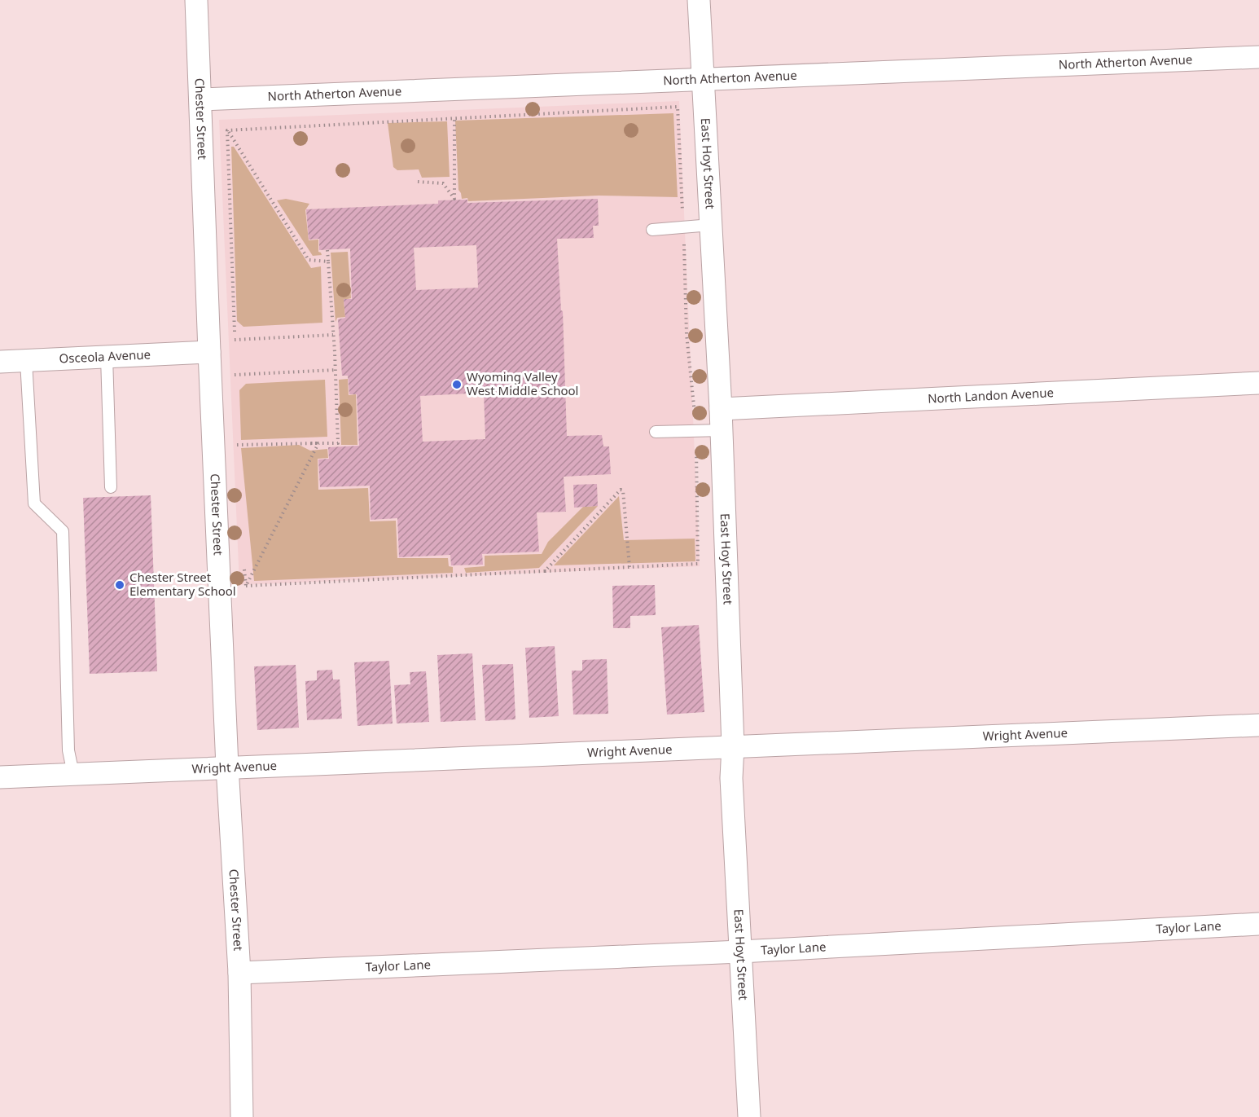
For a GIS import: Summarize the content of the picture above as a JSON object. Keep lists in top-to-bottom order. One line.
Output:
{"streets":{"street":["North Atherton Avenue","Chester Street","East Hoyt Street","Osceola Avenue","North Landon Avenue","Wright Avenue","Taylor Lane"]},"crossings":[["North Atherton Avenue","Chester Street"],["North Atherton Avenue","East Hoyt Street"],["Chester Street","Osceola Avenue"],["Chester Street","Wright Avenue"],["Chester Street","Taylor Lane"],["East Hoyt Street","North Landon Avenue"],["East Hoyt Street","Wright Avenue"],["East Hoyt Street","Taylor Lane"]],"places":["Wyoming Valley West Middle School","Chester Street Elementary School"]}
